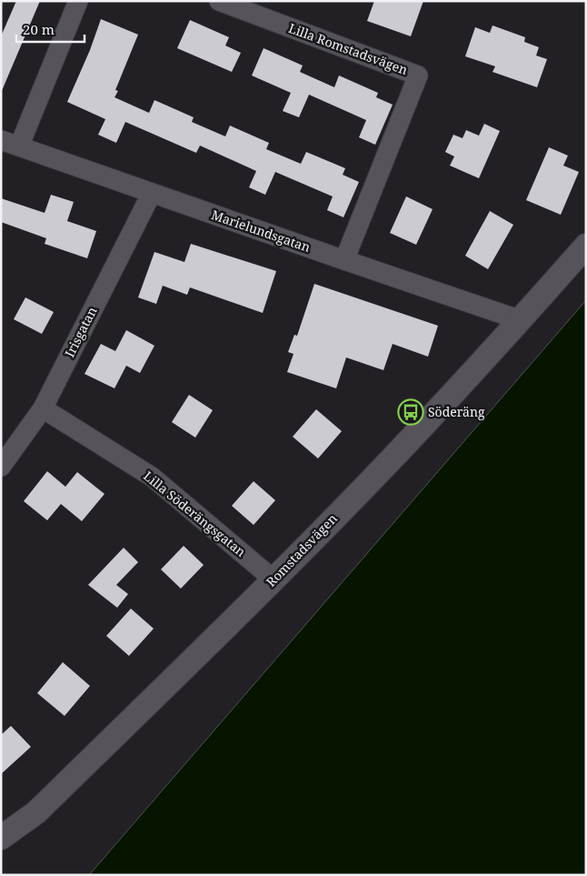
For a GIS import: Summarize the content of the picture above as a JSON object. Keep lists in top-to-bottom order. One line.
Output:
{"streets":{"street":["Lilla Romstadsvägen","Marielundsgatan","Irisgatan","Lilla Söderängsgatan","Romstadsvägen"]},"crossings":[["Lilla Romstadsvägen","Marielundsgatan"],["Marielundsgatan","Irisgatan"],["Marielundsgatan","Romstadsvägen"],["Irisgatan","Lilla Söderängsgatan"],["Lilla Söderängsgatan","Romstadsvägen"]],"places":{"bus stop":["Söderäng"]},"scale_bar":"20 m"}
